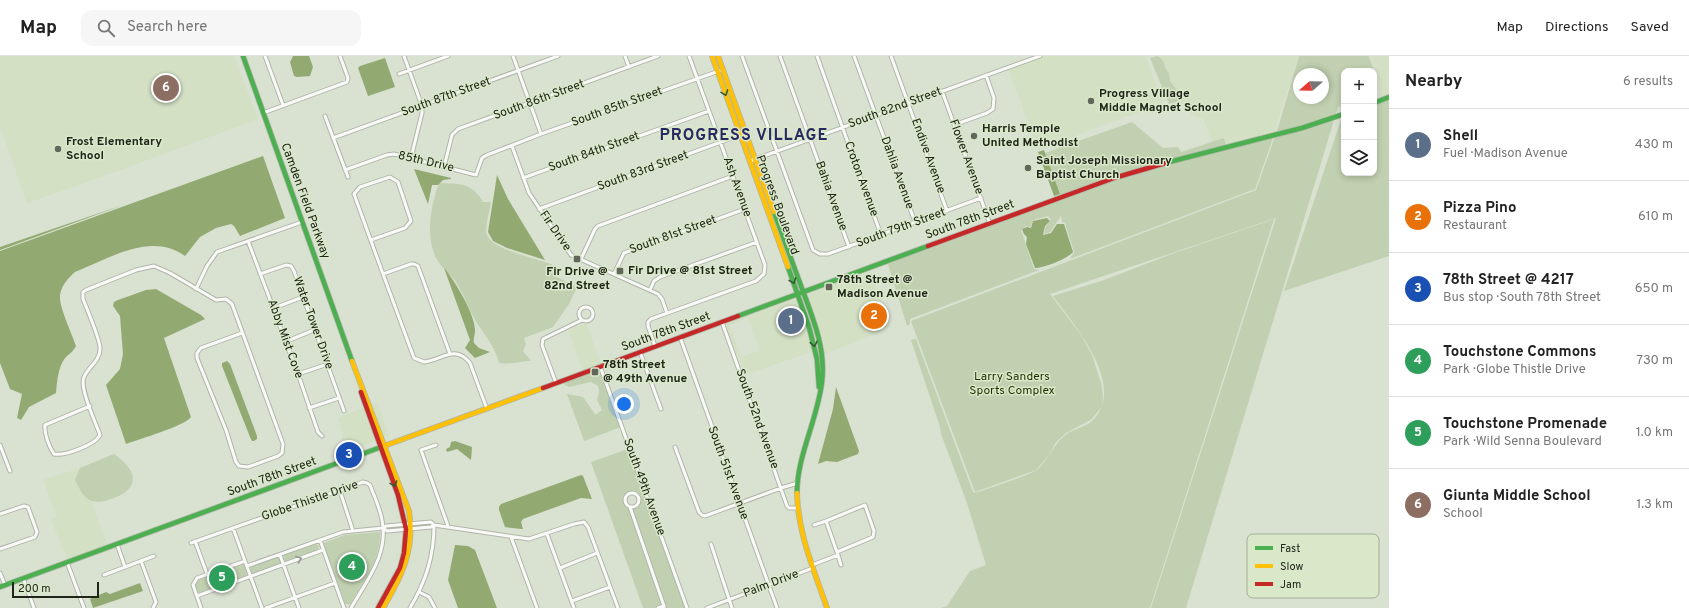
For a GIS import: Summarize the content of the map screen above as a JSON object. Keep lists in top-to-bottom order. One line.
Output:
{"streets":{"street":["South 87th Street","South 86th Street","South 85th Street","South 82nd Street","South 84th Street","Endive Avenue","Flower Avenue","85th Drive","South 83rd Street","Dahlia Avenue","Croton Avenue","Ash Avenue","Bahia Avenue","Camden Field Parkway","Progress Boulevard","South 78th Street","South 79th Street","Fir Drive","South 81st Street","Water Tower Drive","Abby Mist Cove","South 52nd Avenue","South 51st Avenue","South 49th Avenue","Globe Thistle Drive","Palm Drive"]},"crossings":[["South 86th Street","85th Drive"],["South 85th Street","85th Drive"],["South 85th Street","Ash Avenue"],["South 85th Street","Progress Boulevard"],["South 85th Street","Fir Drive"],["South 82nd Street","Endive Avenue"],["South 82nd Street","Flower Avenue"],["South 82nd Street","Dahlia Avenue"],["South 82nd Street","Croton Avenue"],["South 82nd Street","Bahia Avenue"],["South 82nd Street","Progress Boulevard"],["South 82nd Street","South 79th Street"],["South 84th Street","Ash Avenue"],["South 84th Street","Fir Drive"],["Endive Avenue","South 79th Street"],["Flower Avenue","South 78th Street"],["Flower Avenue","South 79th Street"],["85th Drive","Fir Drive"],["South 83rd Street","Ash Avenue"],["South 83rd Street","Progress Boulevard"],["South 83rd Street","Fir Drive"],["Dahlia Avenue","South 79th Street"],["Croton Avenue","South 79th Street"],["Ash Avenue","Fir Drive"],["Ash Avenue","South 81st Street"],["Bahia Avenue","South 79th Street"],["Camden Field Parkway","South 78th Street"],["Progress Boulevard","South 78th Street"],["South 78th Street","South 52nd Avenue"],["South 78th Street","South 51st Avenue"],["South 78th Street","South 49th Avenue"],["Fir Drive","South 81st Street"],["Water Tower Drive","Abby Mist Cove"],["South 51st Avenue","Palm Drive"]],"districts":["PROGRESS VILLAGE"],"parks":["Larry Sanders Sports Complex"],"places":{"other":["Progress Village Middle Magnet School","Harris Temple United Methodist","Frost Elementary School","Saint Joseph Missionary Baptist Church"],"transit":["Fir Drive @ 82nd Street","Fir Drive @ 81st Street","78th Street @ Madison Avenue","78th Street @ 49th Avenue"]},"legend":["Fast","Slow","Jam"],"scale_bar":"200 m","north":"left","page":{"header":"Map","search":"Search here","nav":["Map","Directions","Saved"],"heading":["Nearby","6 results"],"map_buttons":["+","−"],"pins":["6","2","1","3","4","5"],"list":[{"mark":"1","name":"Shell","note":"Fuel · Madison Avenue","value":"430 m"},{"mark":"2","name":"Pizza Pino","note":"Restaurant","value":"610 m"},{"mark":"3","name":"78th Street @ 4217","note":"Bus stop · South 78th Street","value":"650 m"},{"mark":"4","name":"Touchstone Commons","note":"Park · Globe Thistle Drive","value":"730 m"},{"mark":"5","name":"Touchstone Promenade","note":"Park · Wild Senna Boulevard","value":"1.0 km"},{"mark":"6","name":"Giunta Middle School","note":"School","value":"1.3 km"}],"scale":"200 m"}}
